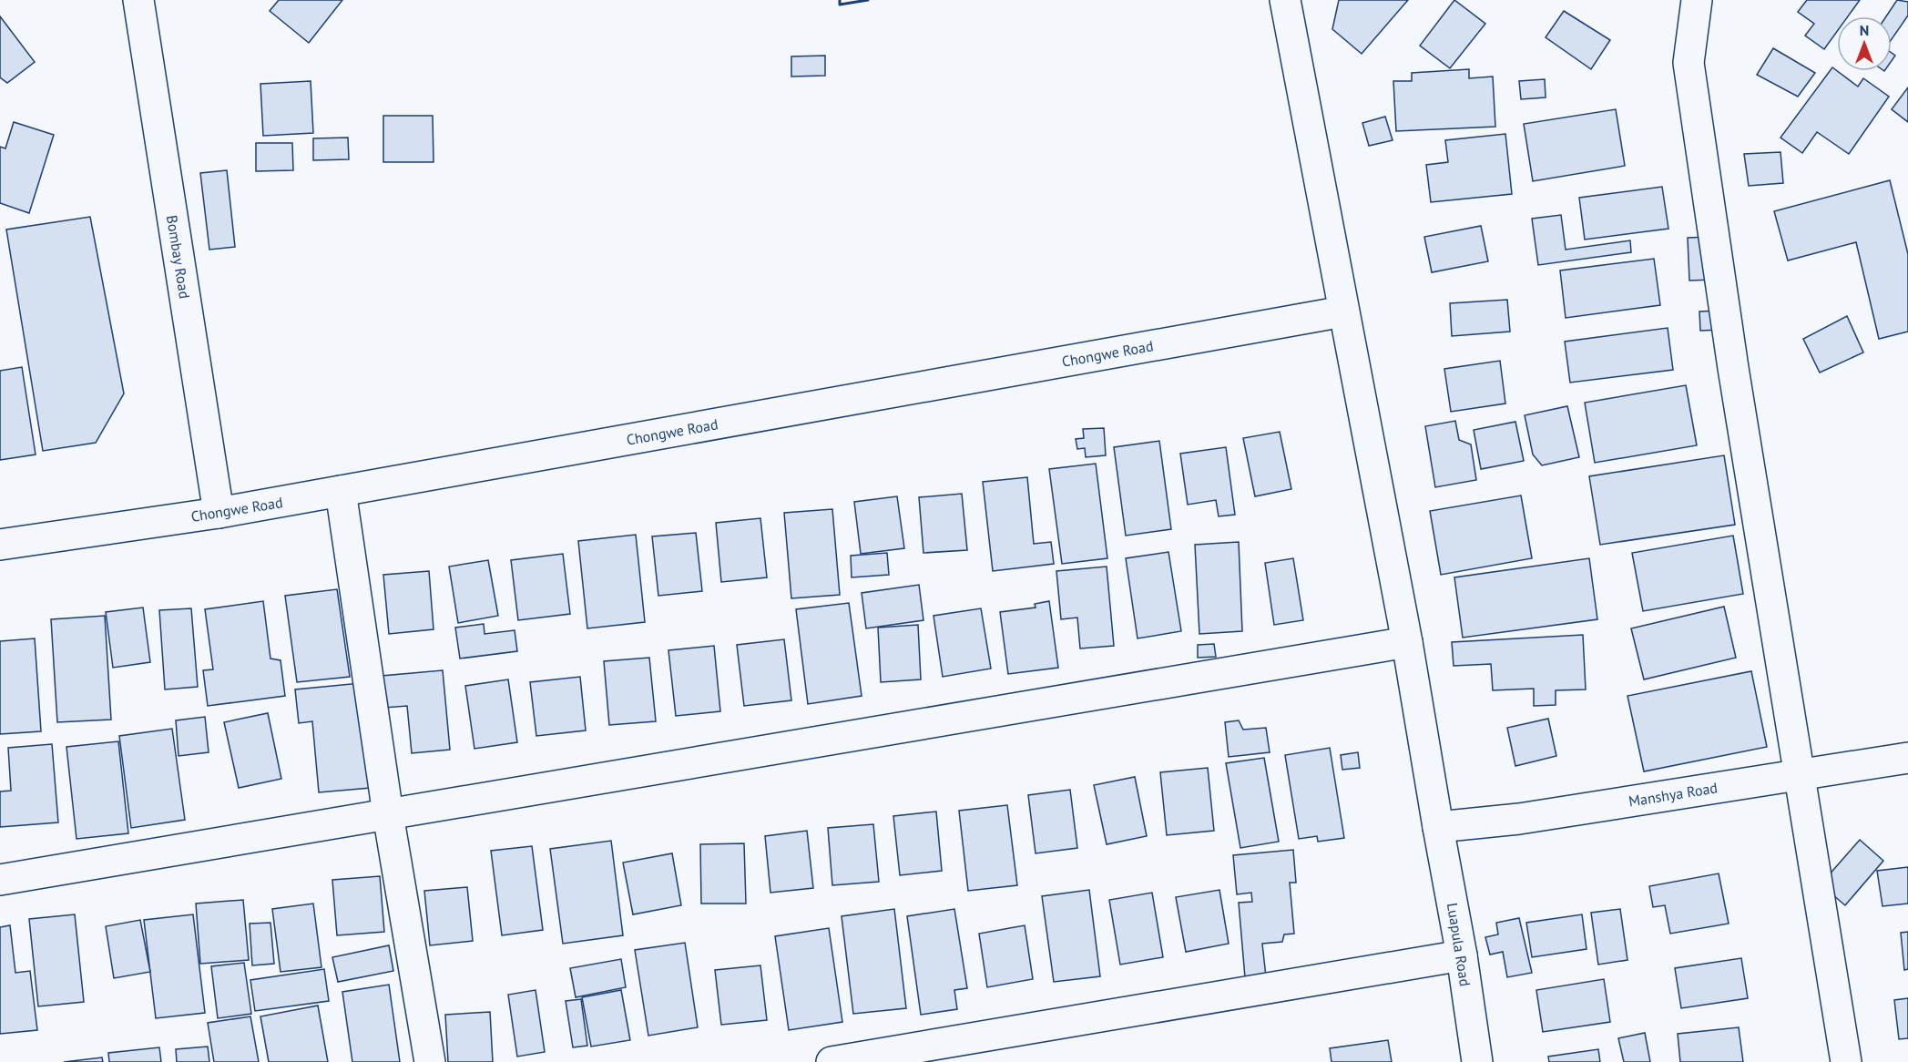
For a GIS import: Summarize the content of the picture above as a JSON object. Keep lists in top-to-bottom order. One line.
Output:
{"streets":{"street":["Bombay Road","Chongwe Road","Manshya Road","Luapula Road"]},"crossings":[["Bombay Road","Chongwe Road"],["Chongwe Road","Luapula Road"],["Manshya Road","Luapula Road"]],"north":"top"}
